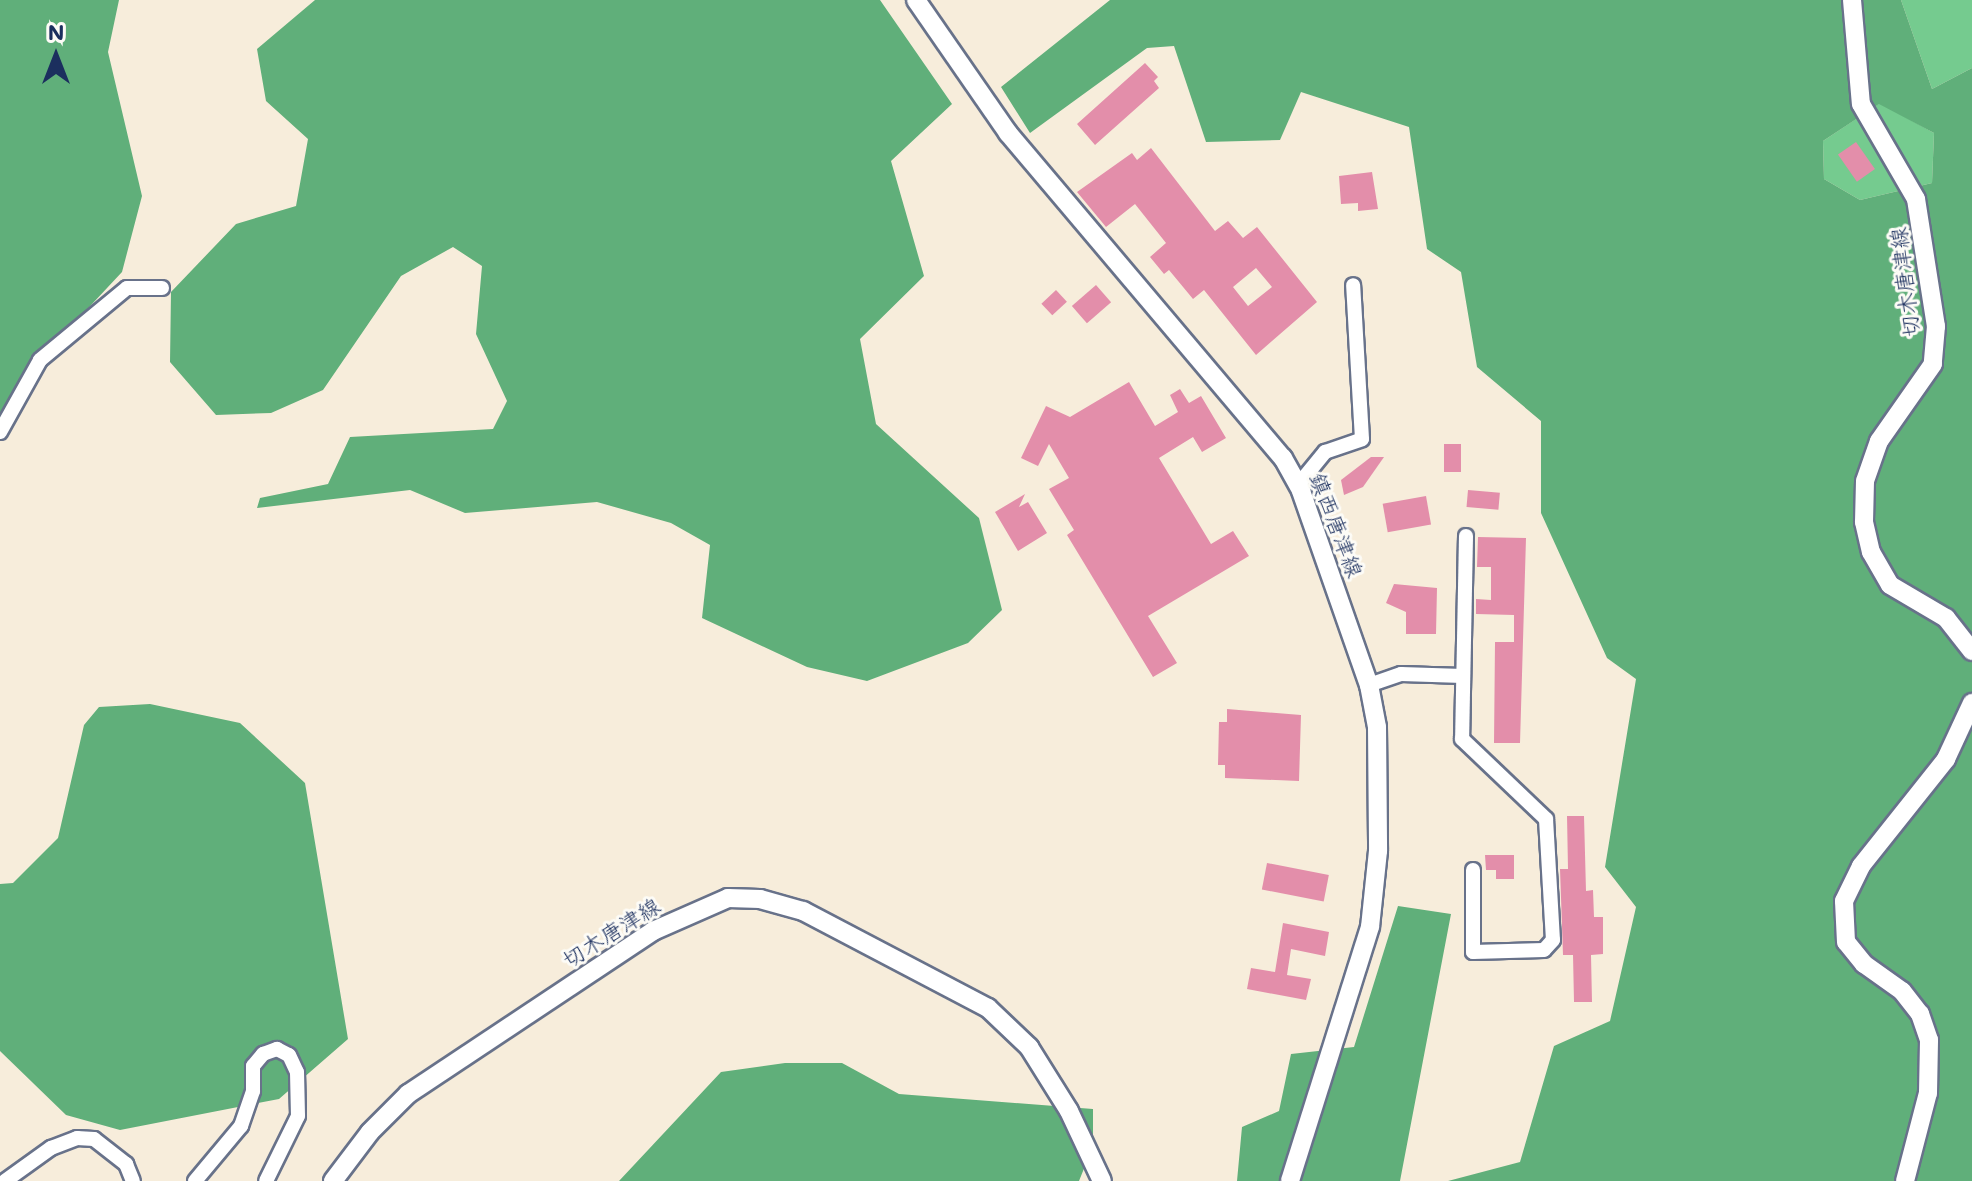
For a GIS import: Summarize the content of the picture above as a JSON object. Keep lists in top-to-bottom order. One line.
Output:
{"streets":{"main road":["切木唐津線","鎮西唐津線"]},"north":"top"}
